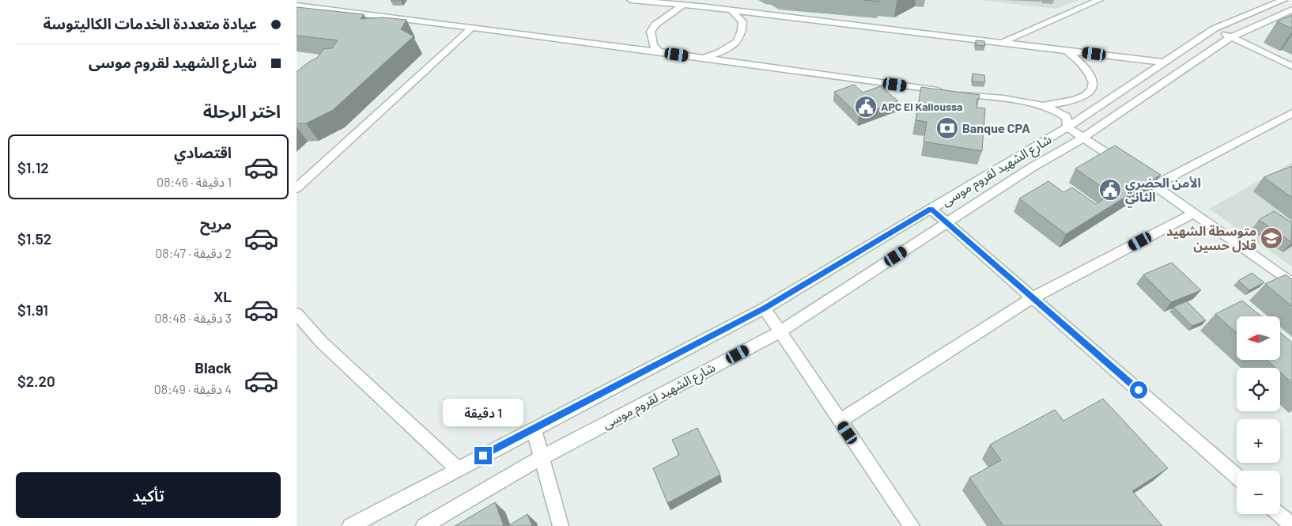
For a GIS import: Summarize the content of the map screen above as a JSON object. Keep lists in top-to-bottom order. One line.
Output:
{"streets":{"street":["شارع الشهيد لقروم موسى"]},"places":{"public building":["APC El Kalioussa","الأمن الحضري الثاني"],"bank":["Banque CPA"],"school or university":["متوسطة الشهيد قلال حسين"]},"north":"left","page":{"banner":["عيادة متعددة الخدمات الكاليتوسة","شارع الشهيد لقروم موسى"],"heading":"اختر الرحلة","list":[{"name":"اقتصادي","note":"1 دقيقة · 08:46","value":"$1.12"},{"name":"مريح","note":"2 دقيقة · 08:47","value":"$1.52"},{"name":"XL","note":"3 دقيقة · 08:48","value":"$1.91"},{"name":"Black","note":"4 دقيقة · 08:49","value":"$2.20"}],"map_buttons":["+","−"],"bubble":"1 دقيقة","buttons":"تأكيد"}}
